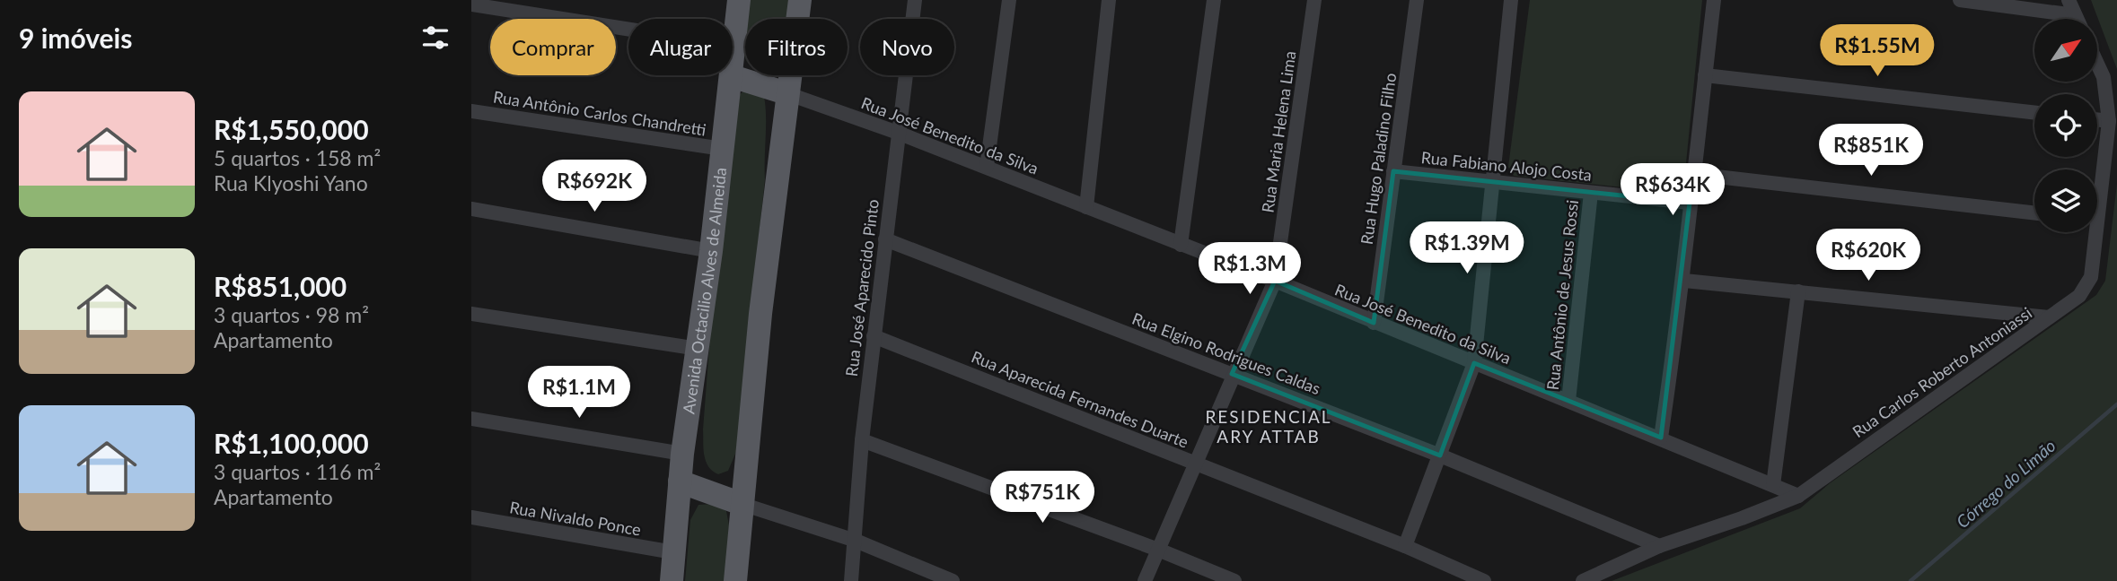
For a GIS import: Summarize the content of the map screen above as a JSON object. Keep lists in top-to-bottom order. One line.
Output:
{"streets":{"main road":["Avenida Octacilio Alves de Almeida"],"street":["Rua Antônio Carlos Chandretti","Rua Maria Helena Lima","Rua José Benedito da Silva","Rua Hugo Paladino Filho","Rua Fabiano Alojo Costa","Rua José Aparecido Pinto","Rua Antônio de Jesus Rossi","Rua Elgino Rodrigues Caldas","Rua Carlos Roberto Antoniassi","Rua Aparecida Fernandes Duarte","Rua Nivaldo Ponce"]},"crossings":[["Rua Antônio Carlos Chandretti","Avenida Octacilio Alves de Almeida"],["Rua Maria Helena Lima","Rua José Benedito da Silva"],["Rua Maria Helena Lima","Rua Elgino Rodrigues Caldas"],["Rua Maria Helena Lima","Rua Aparecida Fernandes Duarte"],["Rua José Benedito da Silva","Rua Hugo Paladino Filho"],["Rua José Benedito da Silva","Rua José Aparecido Pinto"],["Rua José Benedito da Silva","Rua Antônio de Jesus Rossi"],["Rua José Benedito da Silva","Rua Carlos Roberto Antoniassi"],["Rua Hugo Paladino Filho","Rua Fabiano Alojo Costa"],["Rua Fabiano Alojo Costa","Rua Antônio de Jesus Rossi"],["Rua José Aparecido Pinto","Rua Elgino Rodrigues Caldas"],["Rua José Aparecido Pinto","Rua Aparecida Fernandes Duarte"],["Avenida Octacilio Alves de Almeida","Rua Nivaldo Ponce"],["Rua Elgino Rodrigues Caldas","Rua Carlos Roberto Antoniassi"]],"districts":["RESIDENCIAL ARY ATTAB"],"water":["Córrego do Limão"],"north":"top right","page":{"heading":"9 imóveis","chip":["Comprar","Alugar","Filtros","Novo"],"price":["R$1.55M","R$851K","R$692K","R$634K","R$1.39M","R$620K","R$1.3M","R$1.1M","R$751K"],"list":[{"name":"R$1,550,000","note":"5 quartos · 158 m² · Rua Klyoshi Yano"},{"name":"R$851,000","note":"3 quartos · 98 m² · Apartamento"},{"name":"R$1,100,000","note":"3 quartos · 116 m² · Apartamento"}]}}
